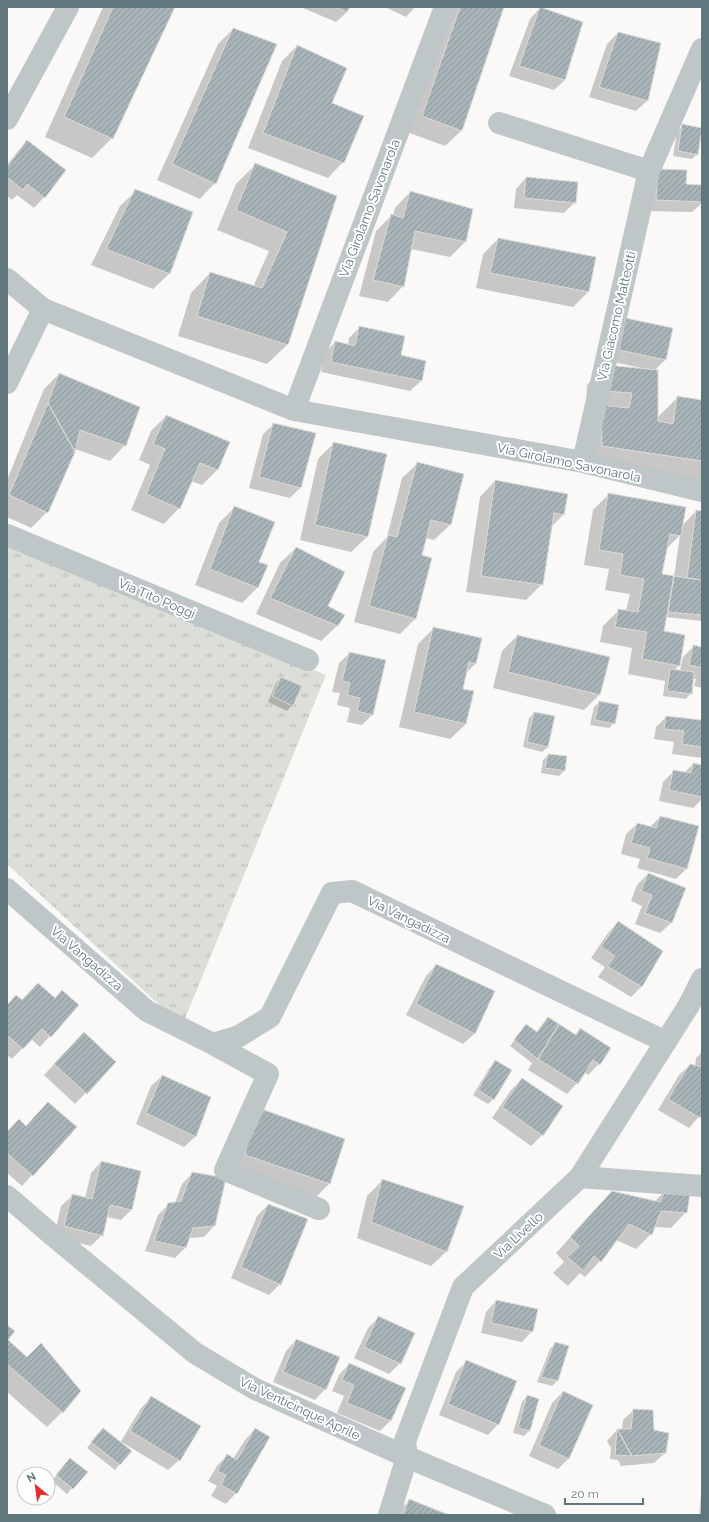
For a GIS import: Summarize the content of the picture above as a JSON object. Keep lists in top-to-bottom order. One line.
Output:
{"streets":{"street":["Via Girolamo Savonarola","Via Giacomo Matteotti","Via Tito Poggi","Via Vangadizza","Via Livello","Via Venticinque Aprile"]},"crossings":[["Via Girolamo Savonarola","Via Giacomo Matteotti"],["Via Vangadizza","Via Livello"],["Via Livello","Via Venticinque Aprile"]],"scale_bar":"20 m","north":"top left"}
